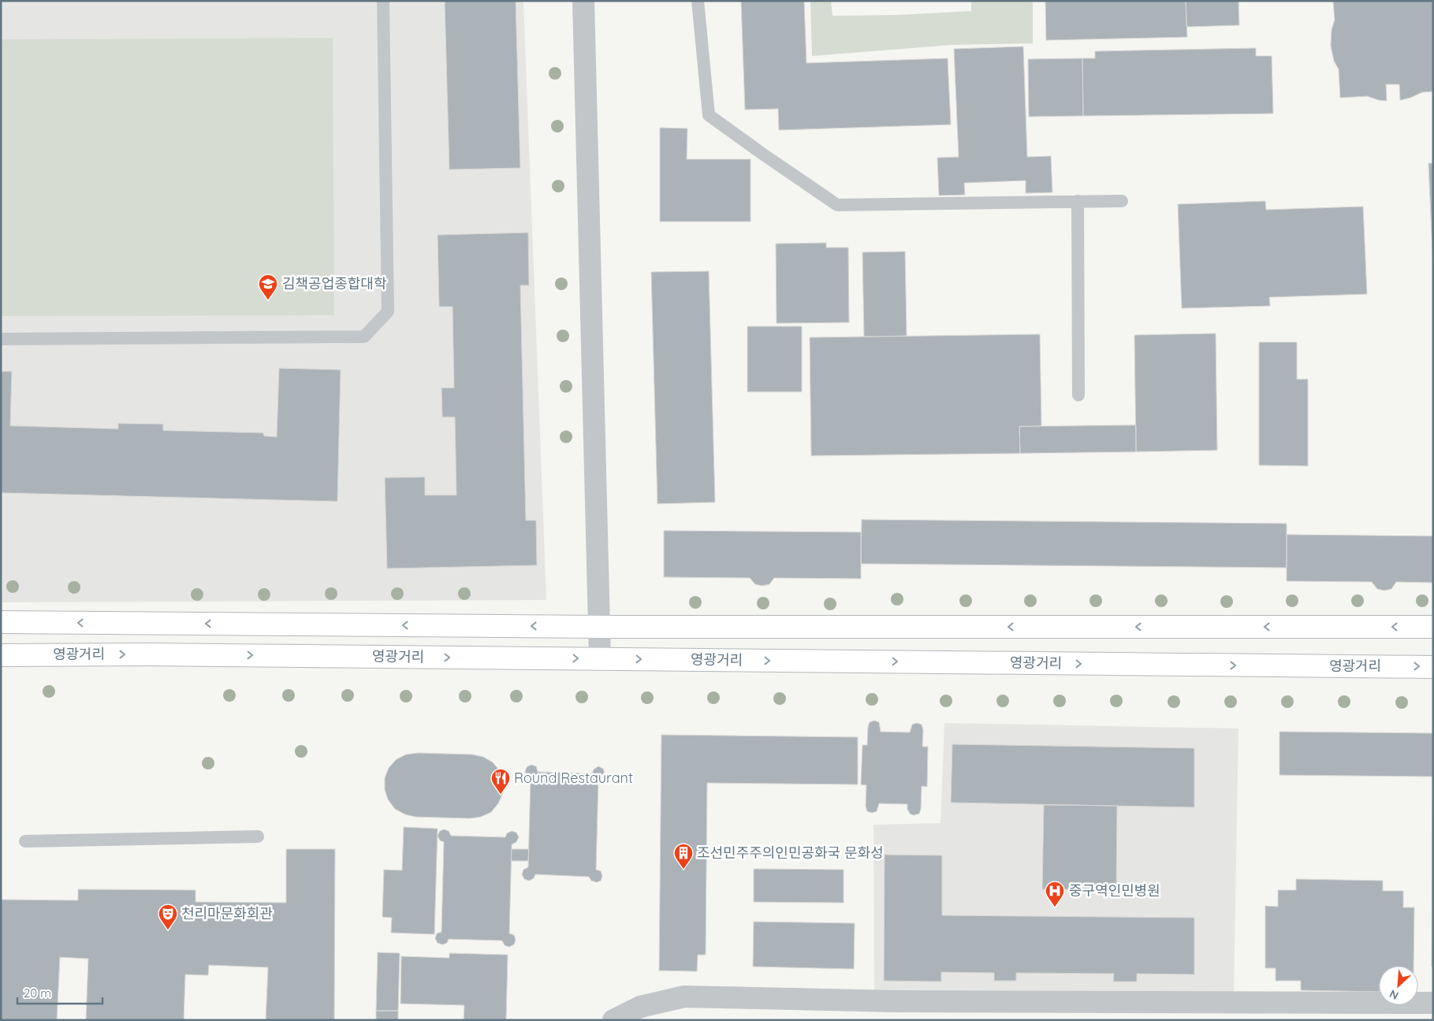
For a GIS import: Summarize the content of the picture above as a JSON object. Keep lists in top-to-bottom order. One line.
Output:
{"streets":{"main road":["영광거리"]},"places":{"school or university":["김책공업종합대학"],"restaurant":["Round Restaurant"],"building":["조선민주주의인민공화국 문화성"],"hospital":["중구역인민병원"],"theatre":["천리마문화회관"]},"scale_bar":"20 m","north":"bottom left"}
